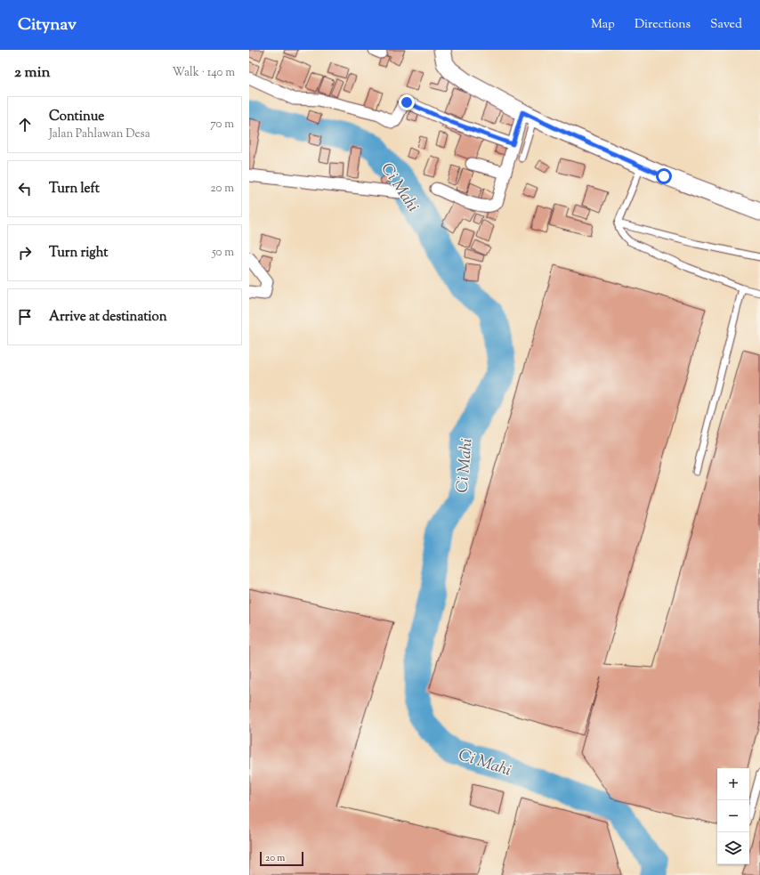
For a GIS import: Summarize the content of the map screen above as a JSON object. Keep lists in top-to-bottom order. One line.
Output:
{"water":["Ci Mahi"],"scale_bar":"20 m","page":{"header":"Citynav","nav":["Map","Directions","Saved"],"heading":["2 min","Walk · 140 m"],"list":[["Continue","Jalan Pahlawan Desa","70 m"],["Turn left","20 m"],["Turn right","50 m"],"Arrive at destination"],"map_buttons":["+","−"],"scale":"20 m"}}
